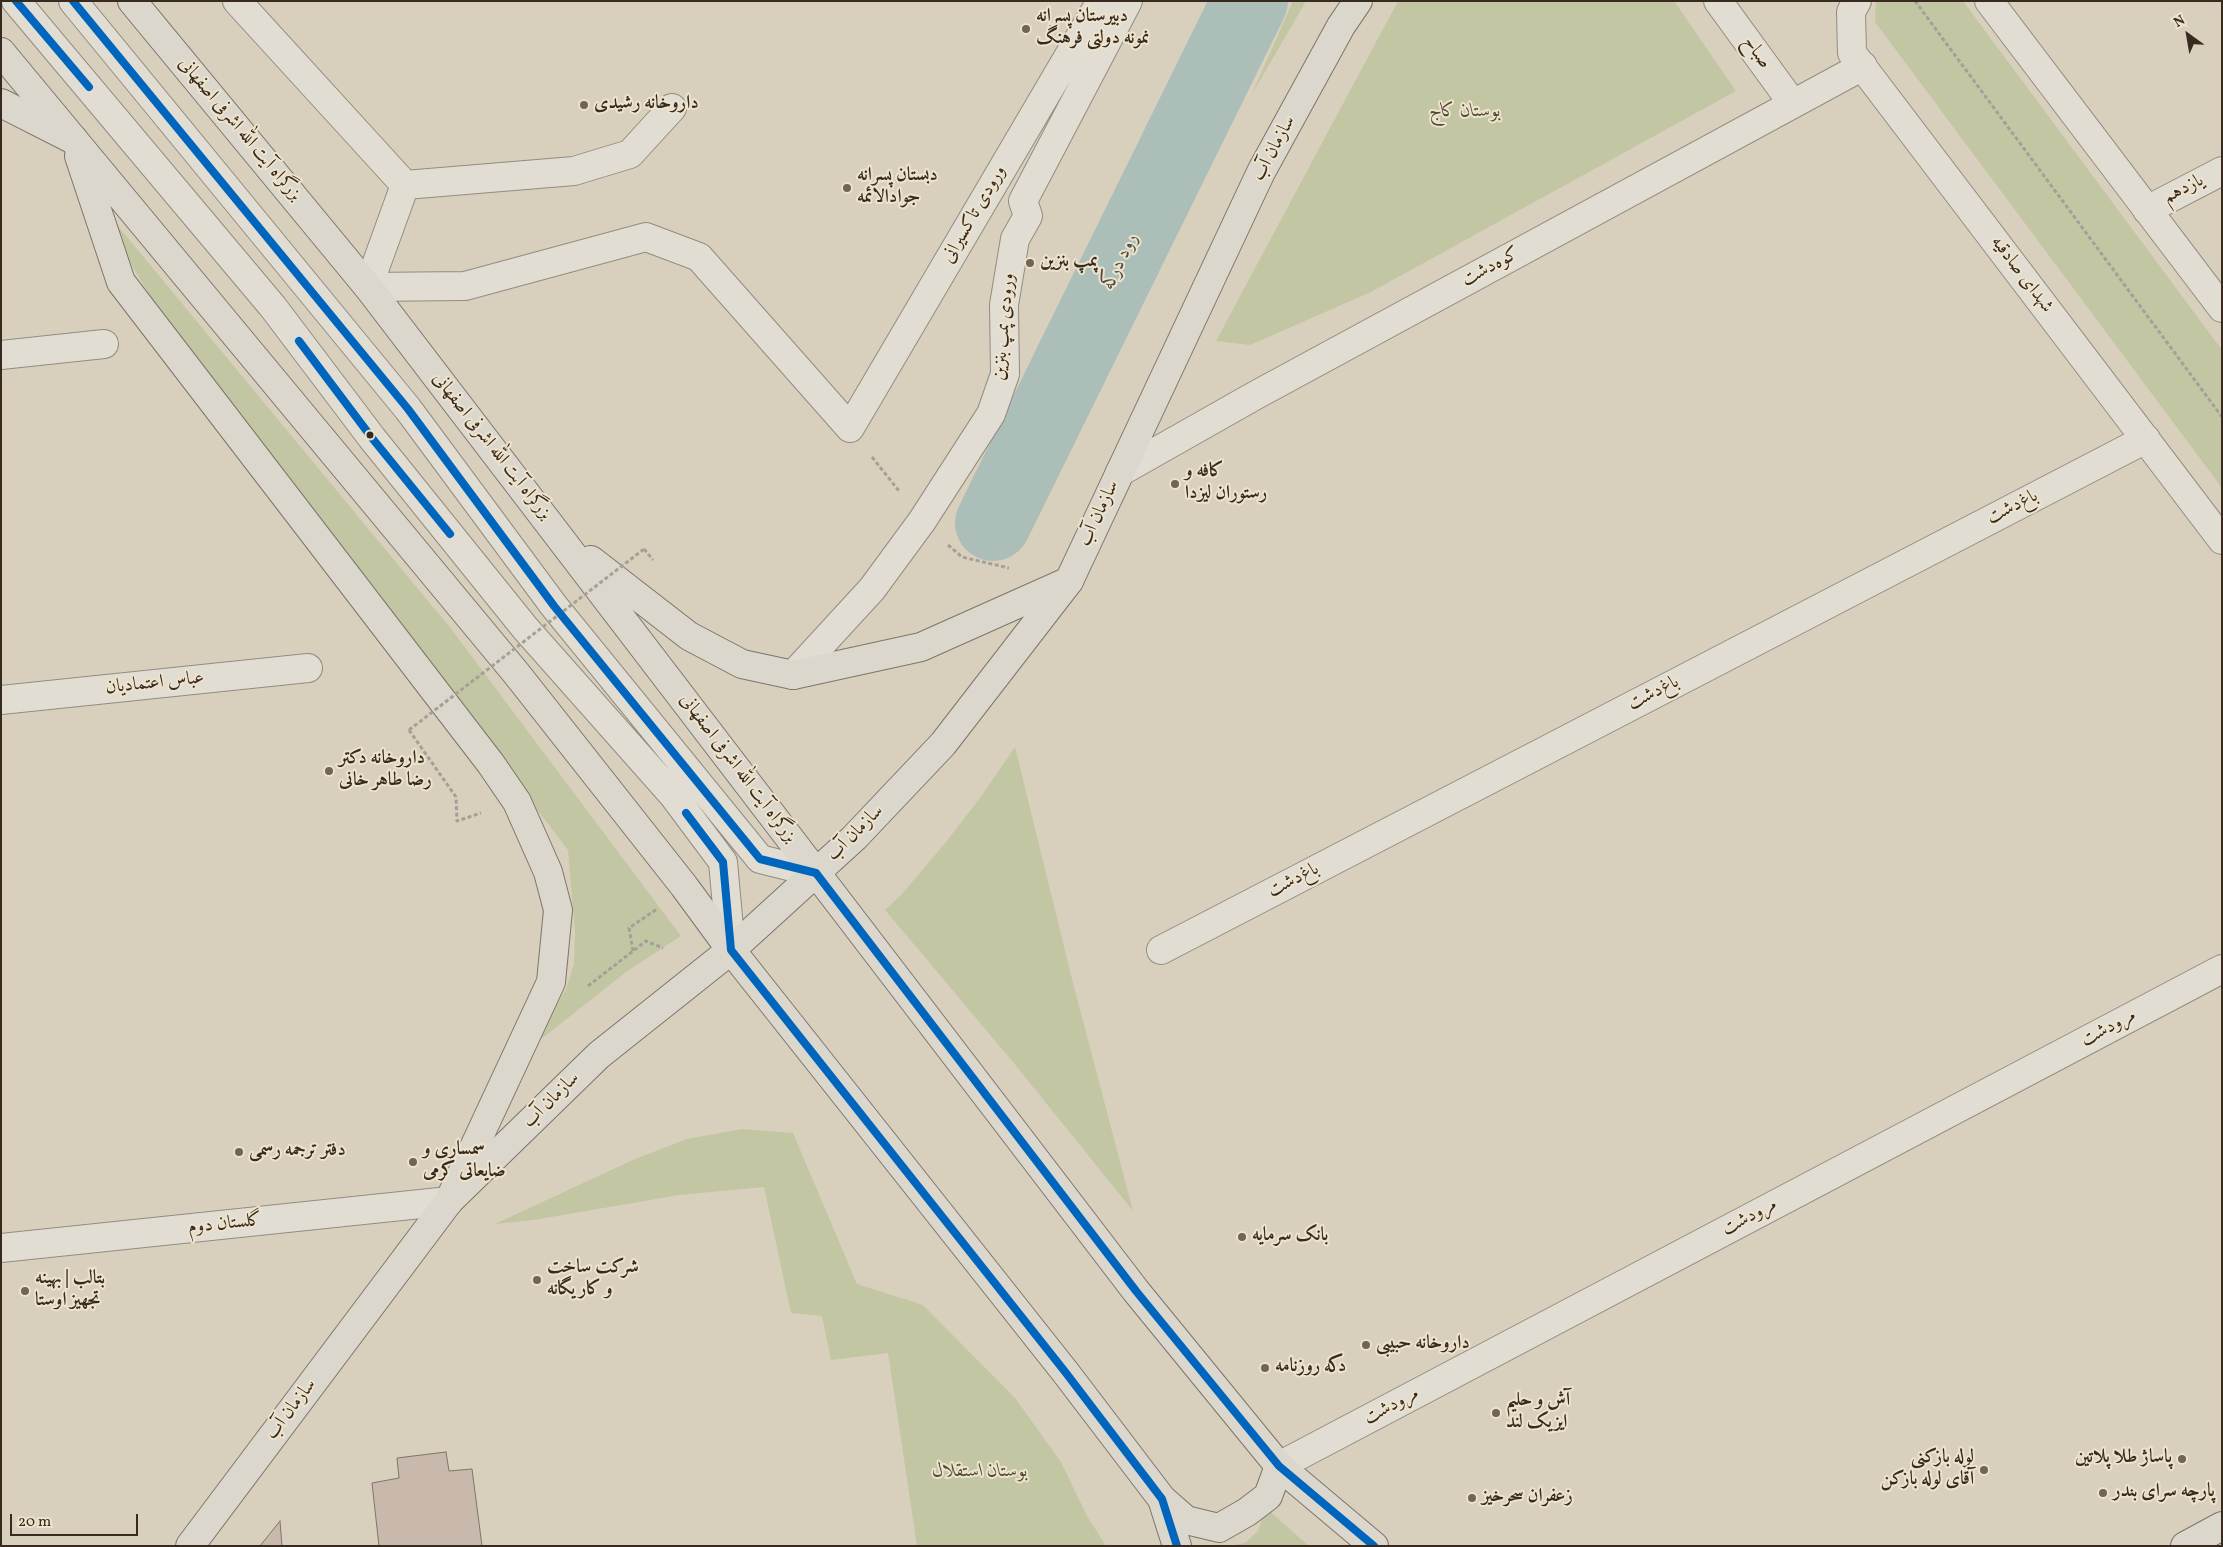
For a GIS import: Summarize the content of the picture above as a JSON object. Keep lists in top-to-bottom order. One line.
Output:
{"streets":{"main road":["بزرگراه آیت الله اشرفی اصفهانی","سازمان آب"],"street":["صباح","یازدهم","ورودی تاکسیرانی","کوه‌دشت","شهدای صادقیه","ورودی پمپ بنزین","باغ‌دشت","عباس اعتمادیان","مرودشت","گلستان دوم"]},"crossings":[["صباح","کوه‌دشت"],["بزرگراه آیت الله اشرفی اصفهانی","سازمان آب"],["بزرگراه آیت الله اشرفی اصفهانی","ورودی تاکسیرانی"],["بزرگراه آیت الله اشرفی اصفهانی","مرودشت"],["سازمان آب","کوه‌دشت"],["سازمان آب","گلستان دوم"],["کوه‌دشت","شهدای صادقیه"],["شهدای صادقیه","باغ‌دشت"]],"water":["رود درکه"],"parks":["بوستان کاج","بوستان استقلال"],"places":["دبيرستان پسرانه نمونه دولتی فرهنگ","داروخانه رشیدی","دبستان پسرانه جوادالائمه","پمپ بنزین","کافه و رستوران لیزدا","داروخانه دکتر رضا طاهر خانی","دفتر ترجمه رسمی","سمساری و ضایعاتی کرمی","بانک سرمایه","شرکت ساخت و کار یگانه","بتالب | بهینه تجهیز اوستا","داروخانه حبیبی","دکه روزنامه","آش و حلیم ایزیک لند","پاساژ طلا پلاتین","لوله بازکنی آقای لوله بازکن","پارچه سرای بندر","زعفران سحرخیز"],"scale_bar":"20 m","north":"top left"}
